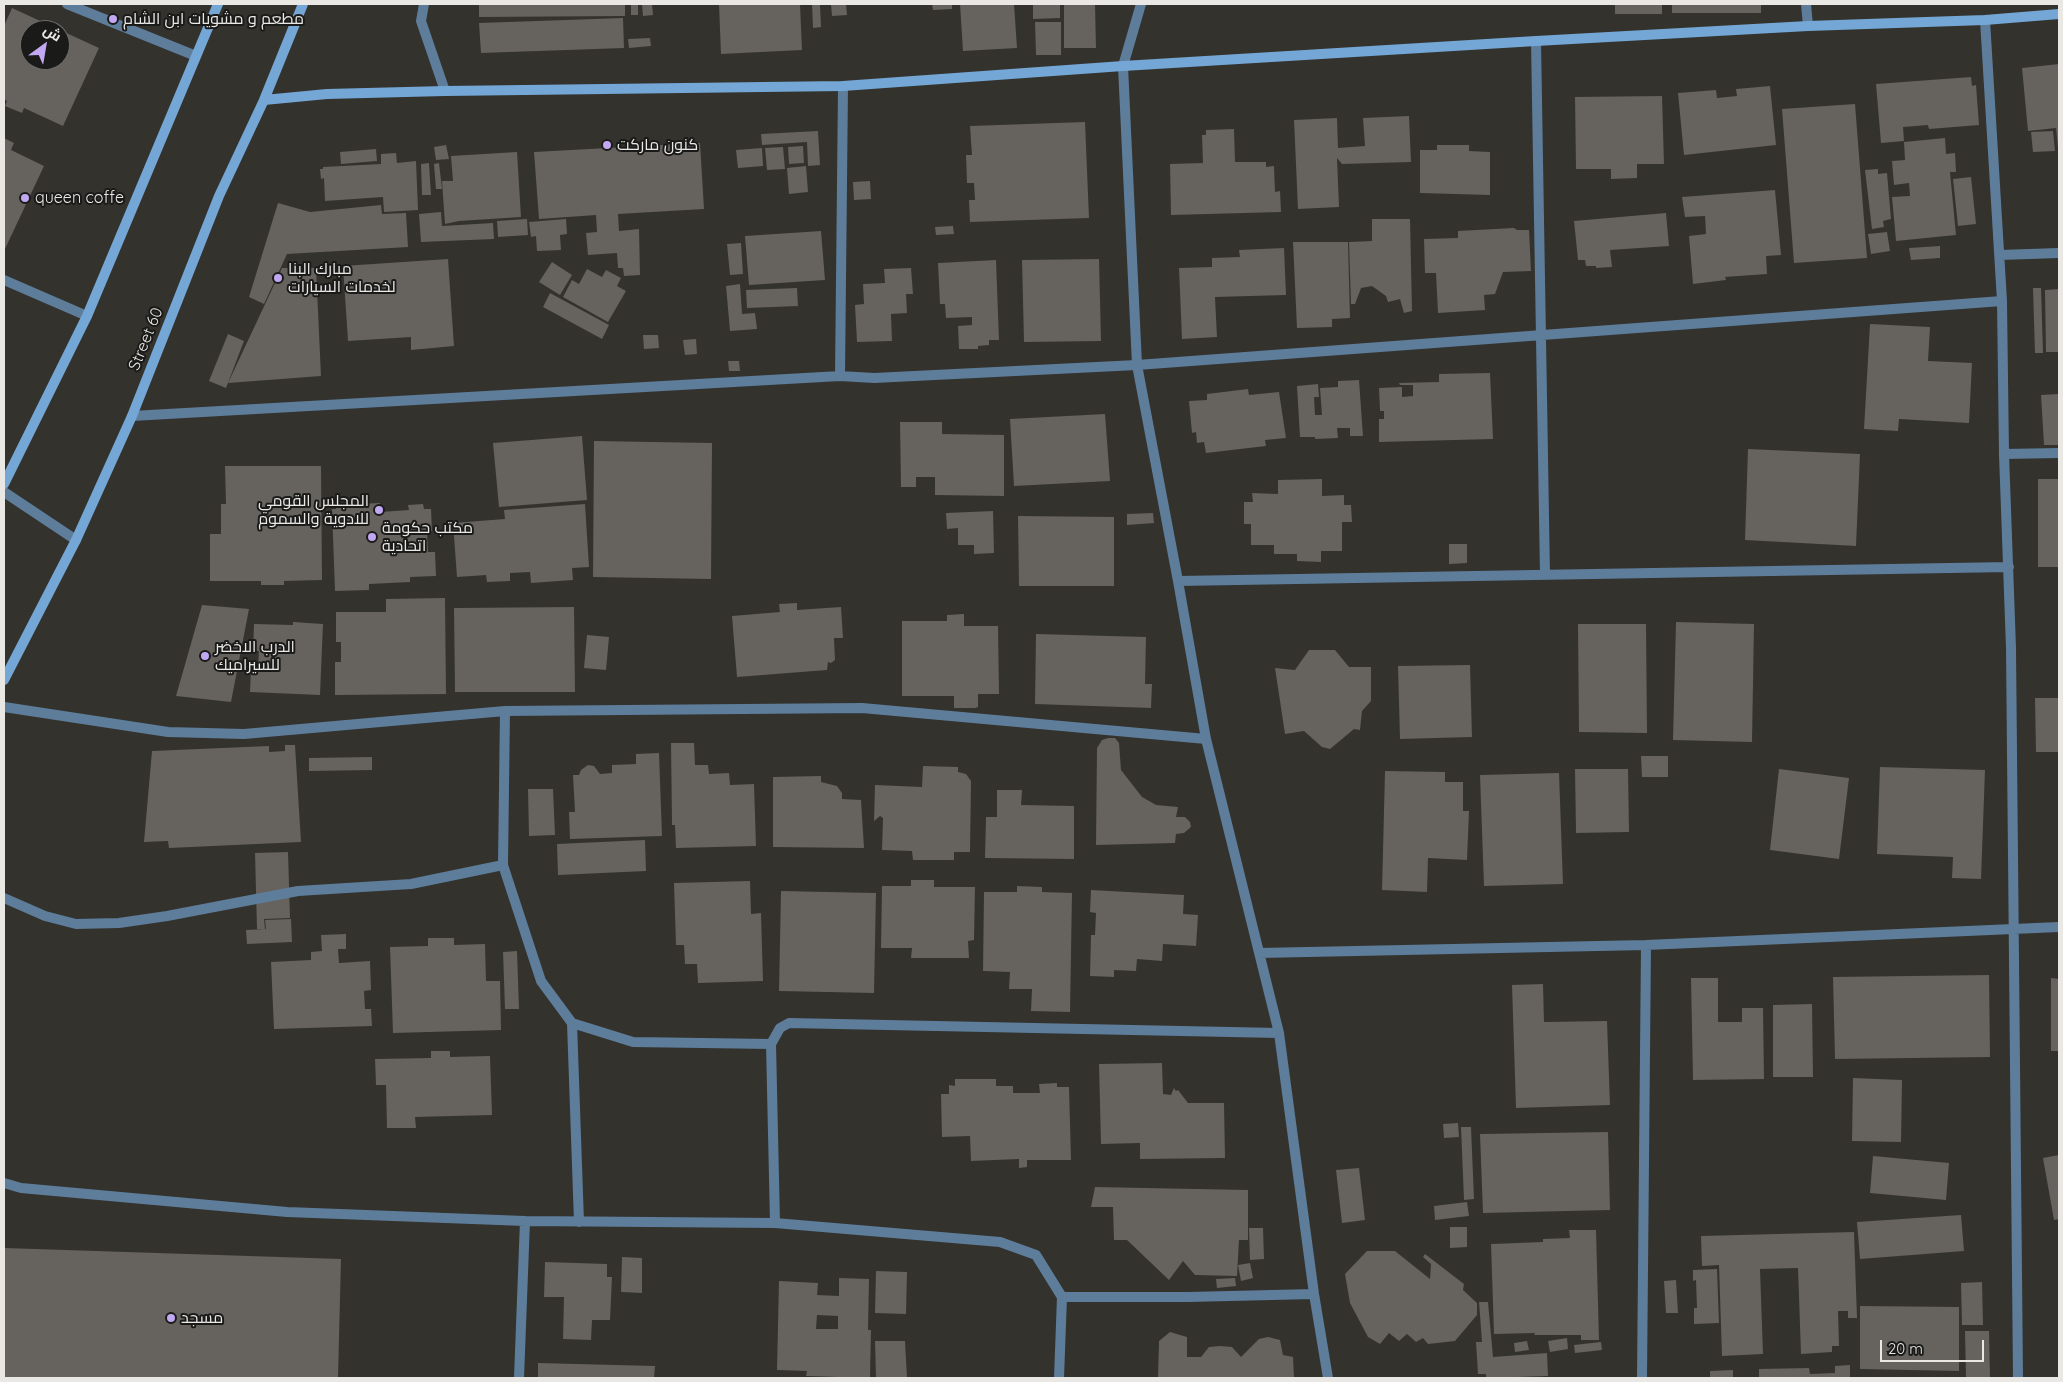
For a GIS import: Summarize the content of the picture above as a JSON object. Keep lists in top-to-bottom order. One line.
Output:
{"streets":{"street":["Street 60"]},"places":["مطعم و مشويات ابن الشام","كنون ماركت","queen coffe","مبارك البنا لخدمات السيارات","المجلس القومي للادوية والسموم","مكتب حكومة اتحادية","الدرب الاخضر للسيراميك","مسجد"],"scale_bar":"20 m","north":"top right"}
